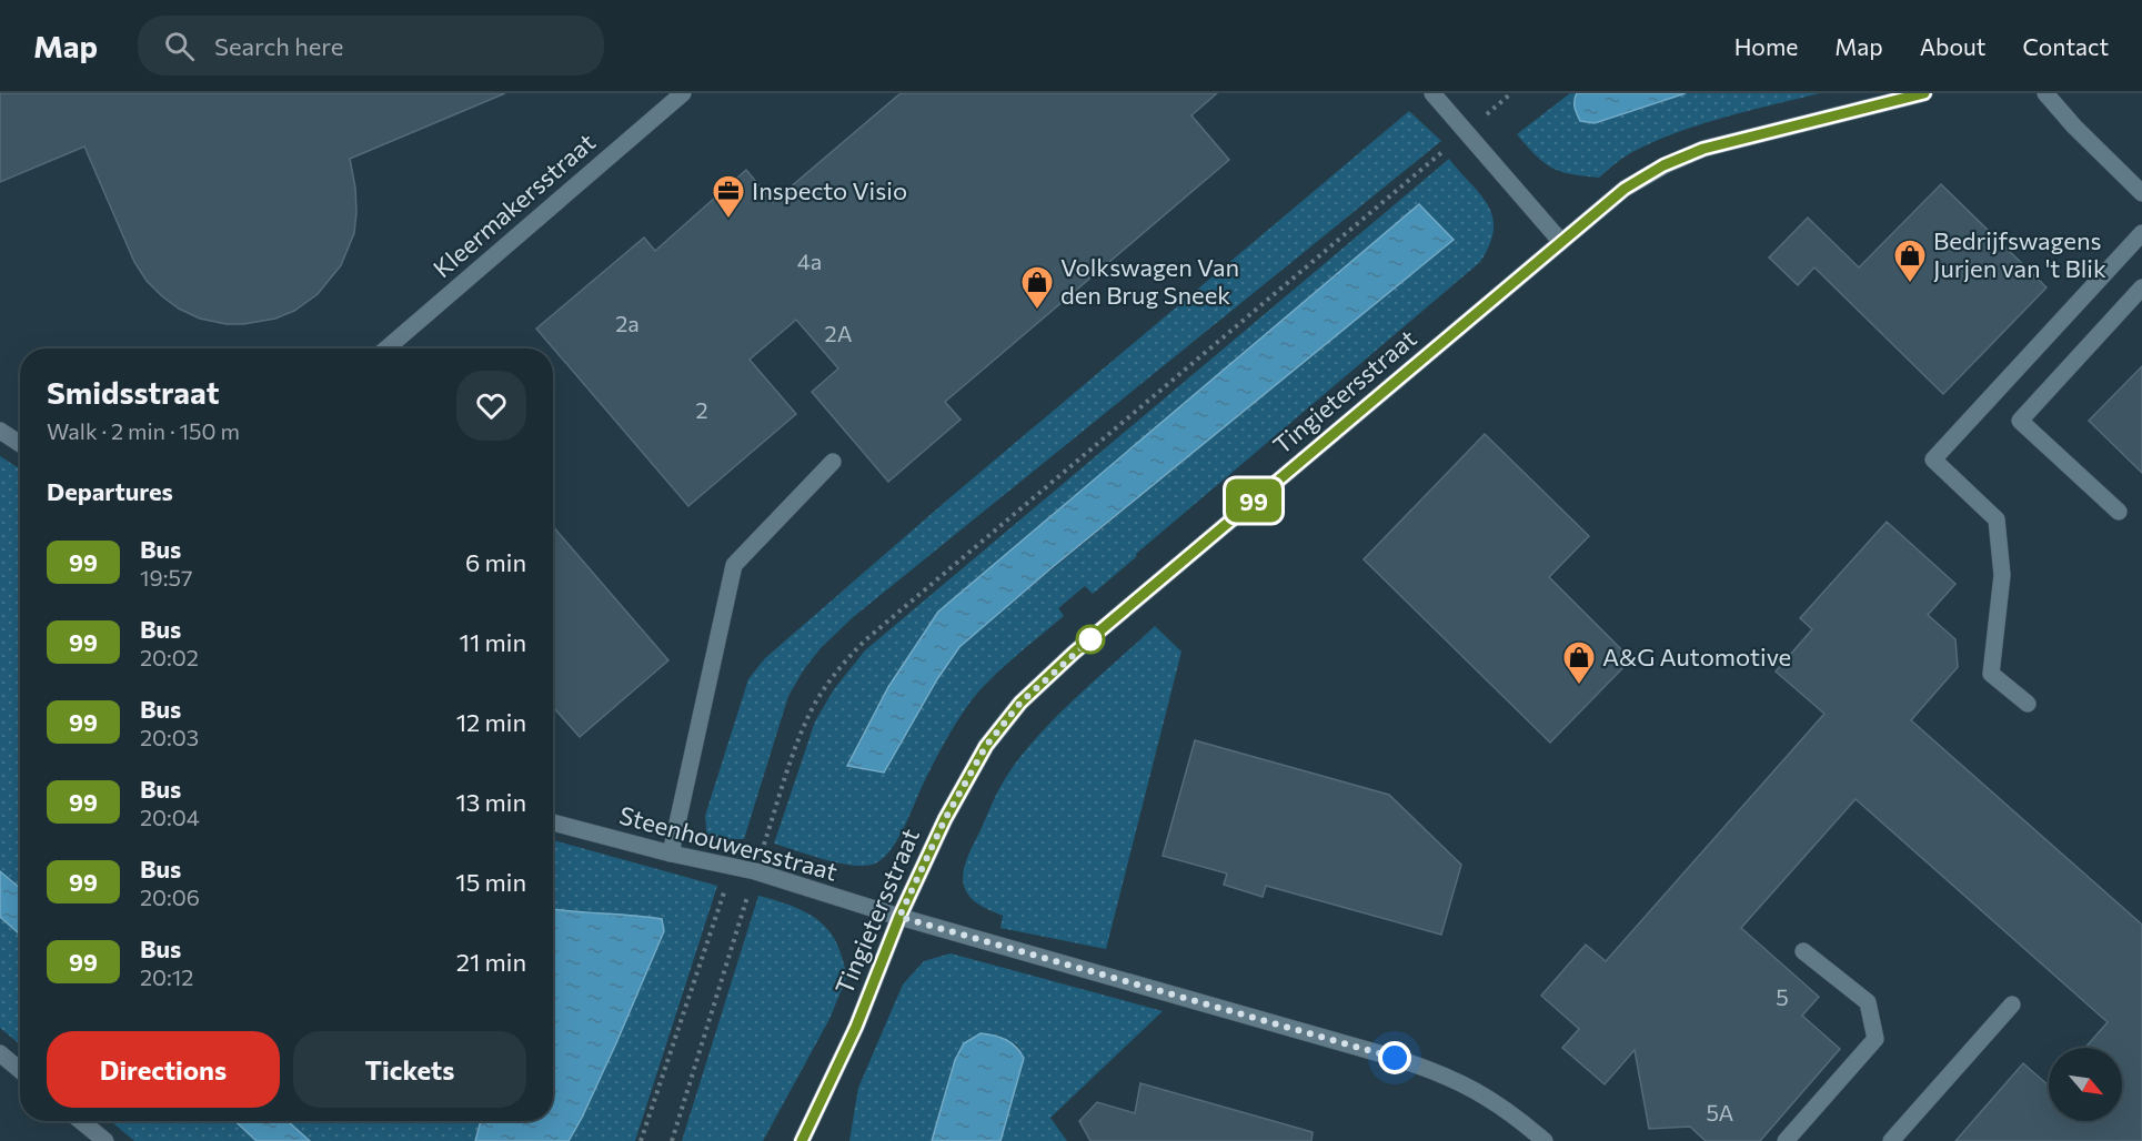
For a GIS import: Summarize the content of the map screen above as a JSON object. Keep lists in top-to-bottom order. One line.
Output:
{"streets":{"street":["Kleermakersstraat","Tingietersstraat","Steenhouwersstraat"]},"crossings":[["Tingietersstraat","Steenhouwersstraat"]],"places":{"office":["Inspecto Visio"],"shop":["Bedrijfswagens Jurjen van 't Blik","Volkswagen Van den Brug Sneek","A&G Automotive"]},"lines":["bus line 99"],"house_numbers":["4a","2a","2A","2","5","5A"],"north":"bottom right","page":{"header":"Map","search":"Search here","nav":["Home","Map","About","Contact"],"on_map":"99","heading":[["Smidsstraat","Walk · 2 min · 150 m"],"Departures"],"list":[{"mark":"99","name":"Bus","note":"19:57","value":"6 min"},{"mark":"99","name":"Bus","note":"20:02","value":"11 min"},{"mark":"99","name":"Bus","note":"20:03","value":"12 min"},{"mark":"99","name":"Bus","note":"20:04","value":"13 min"},{"mark":"99","name":"Bus","note":"20:06","value":"15 min"},{"mark":"99","name":"Bus","note":"20:12","value":"21 min"}],"buttons":["Directions","Tickets"]}}
